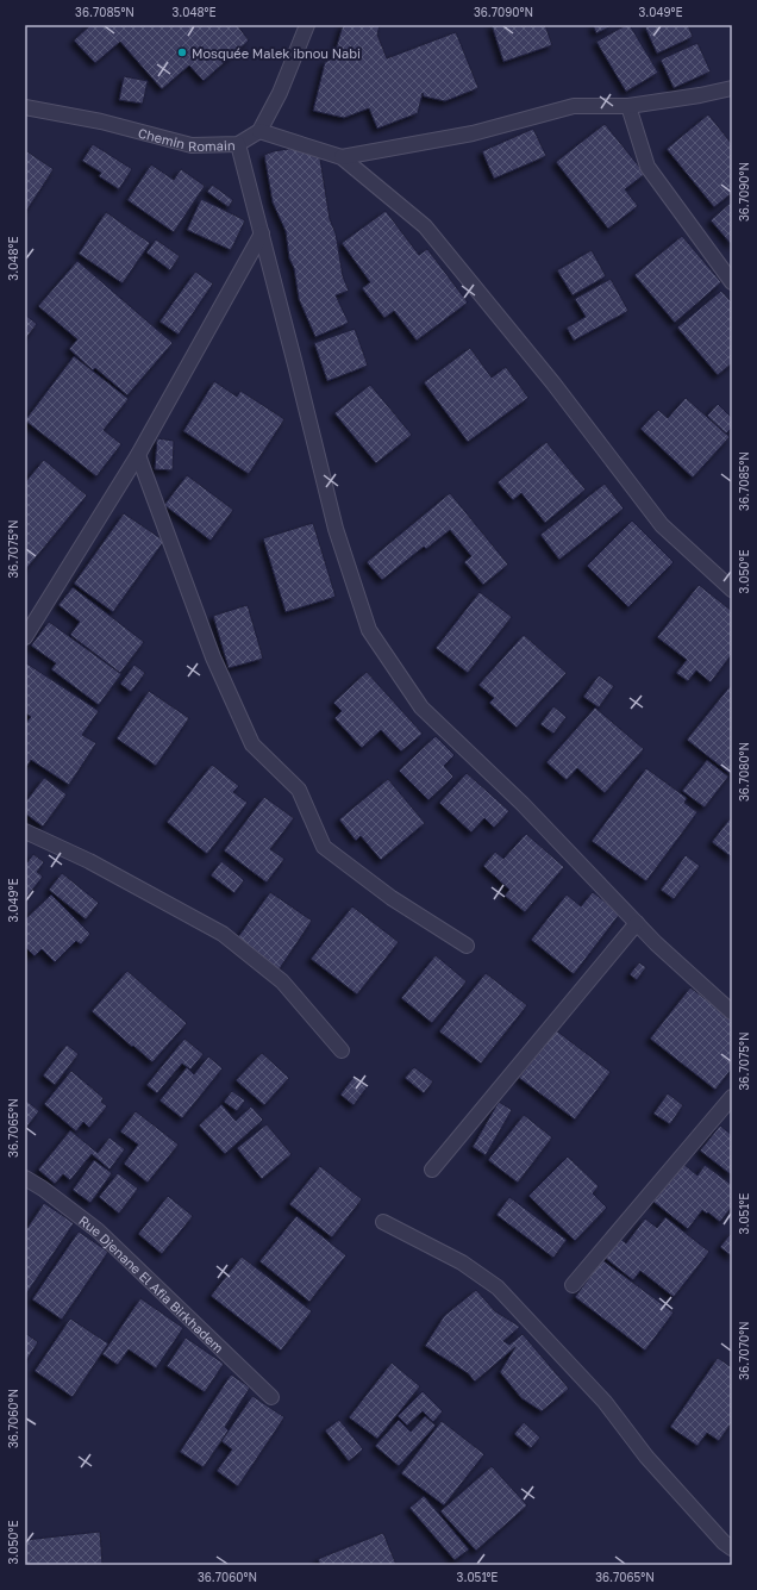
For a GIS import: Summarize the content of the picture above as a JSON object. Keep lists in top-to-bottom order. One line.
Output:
{"streets":{"street":["Chemin Romain","Rue Djenane El Afia Birkhadem"]},"places":["Mosquée Malek ibnou Nabi"],"coordinates":["36.7085°N","3.048°E","36.7090°N","3.049°E","36.7075°N","3.050°E","36.7080°N","36.7065°N","3.051°E","36.7070°N","36.7060°N"]}
